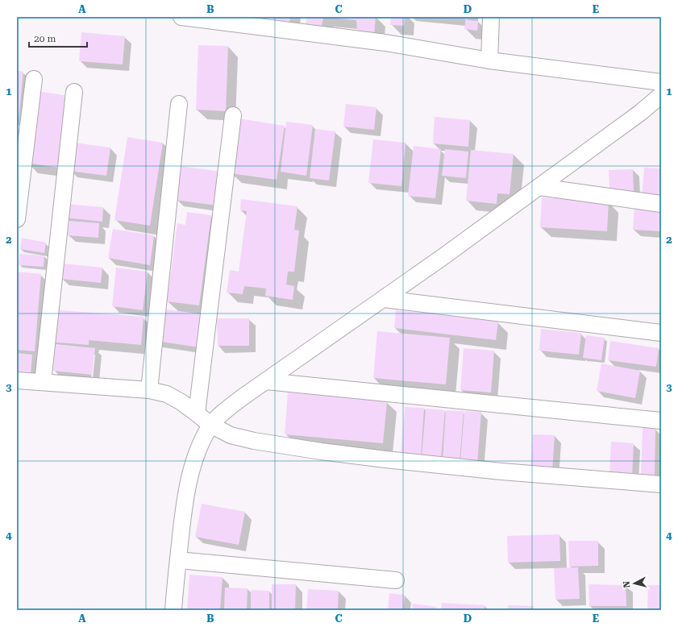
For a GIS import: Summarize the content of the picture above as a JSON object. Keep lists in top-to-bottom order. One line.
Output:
{"scale_bar":"20 m","north":"left","grid":{"columns":["A","B","C","D","E"],"rows":["1","2","3","4"]}}
